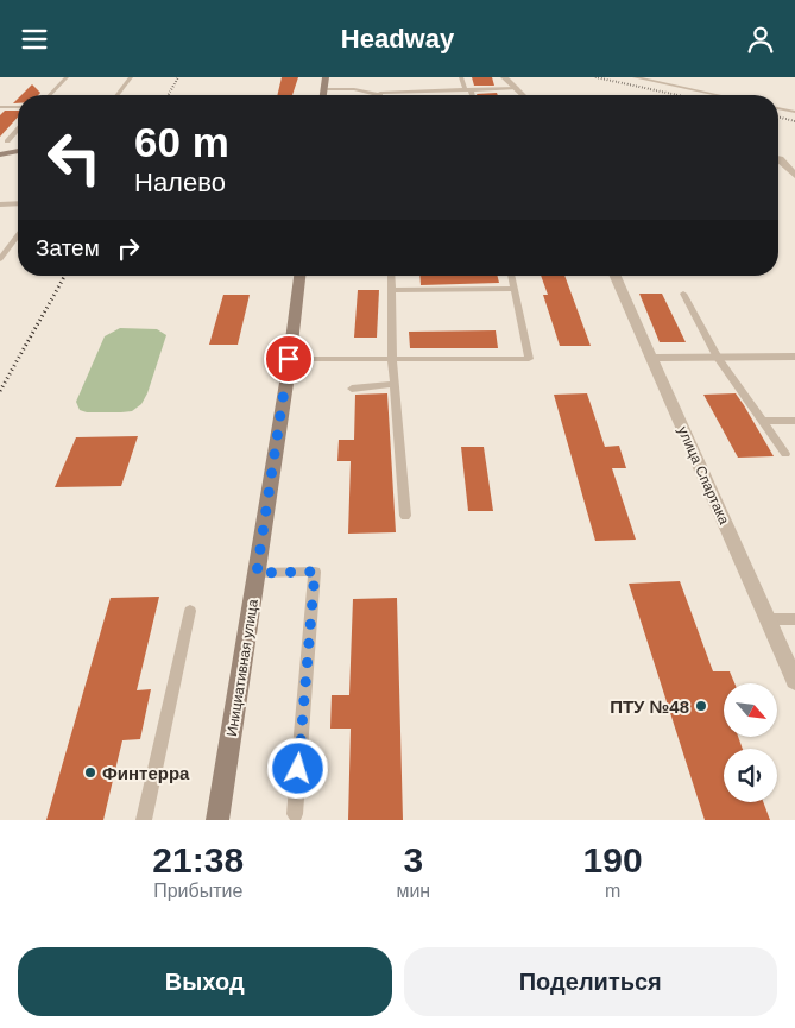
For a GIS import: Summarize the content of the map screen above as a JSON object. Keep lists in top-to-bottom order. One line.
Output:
{"streets":{"main road":["Инициативная улица"],"street":["улица Спартака"]},"places":["ПТУ №48","Финтерра"],"north":"bottom right","page":{"header":"Headway","turn":["60 m","Налево"],"then":"Затем","eta":["21:38","Прибытие","3","мин","190","m"],"buttons":["Выход","Поделиться"]}}
